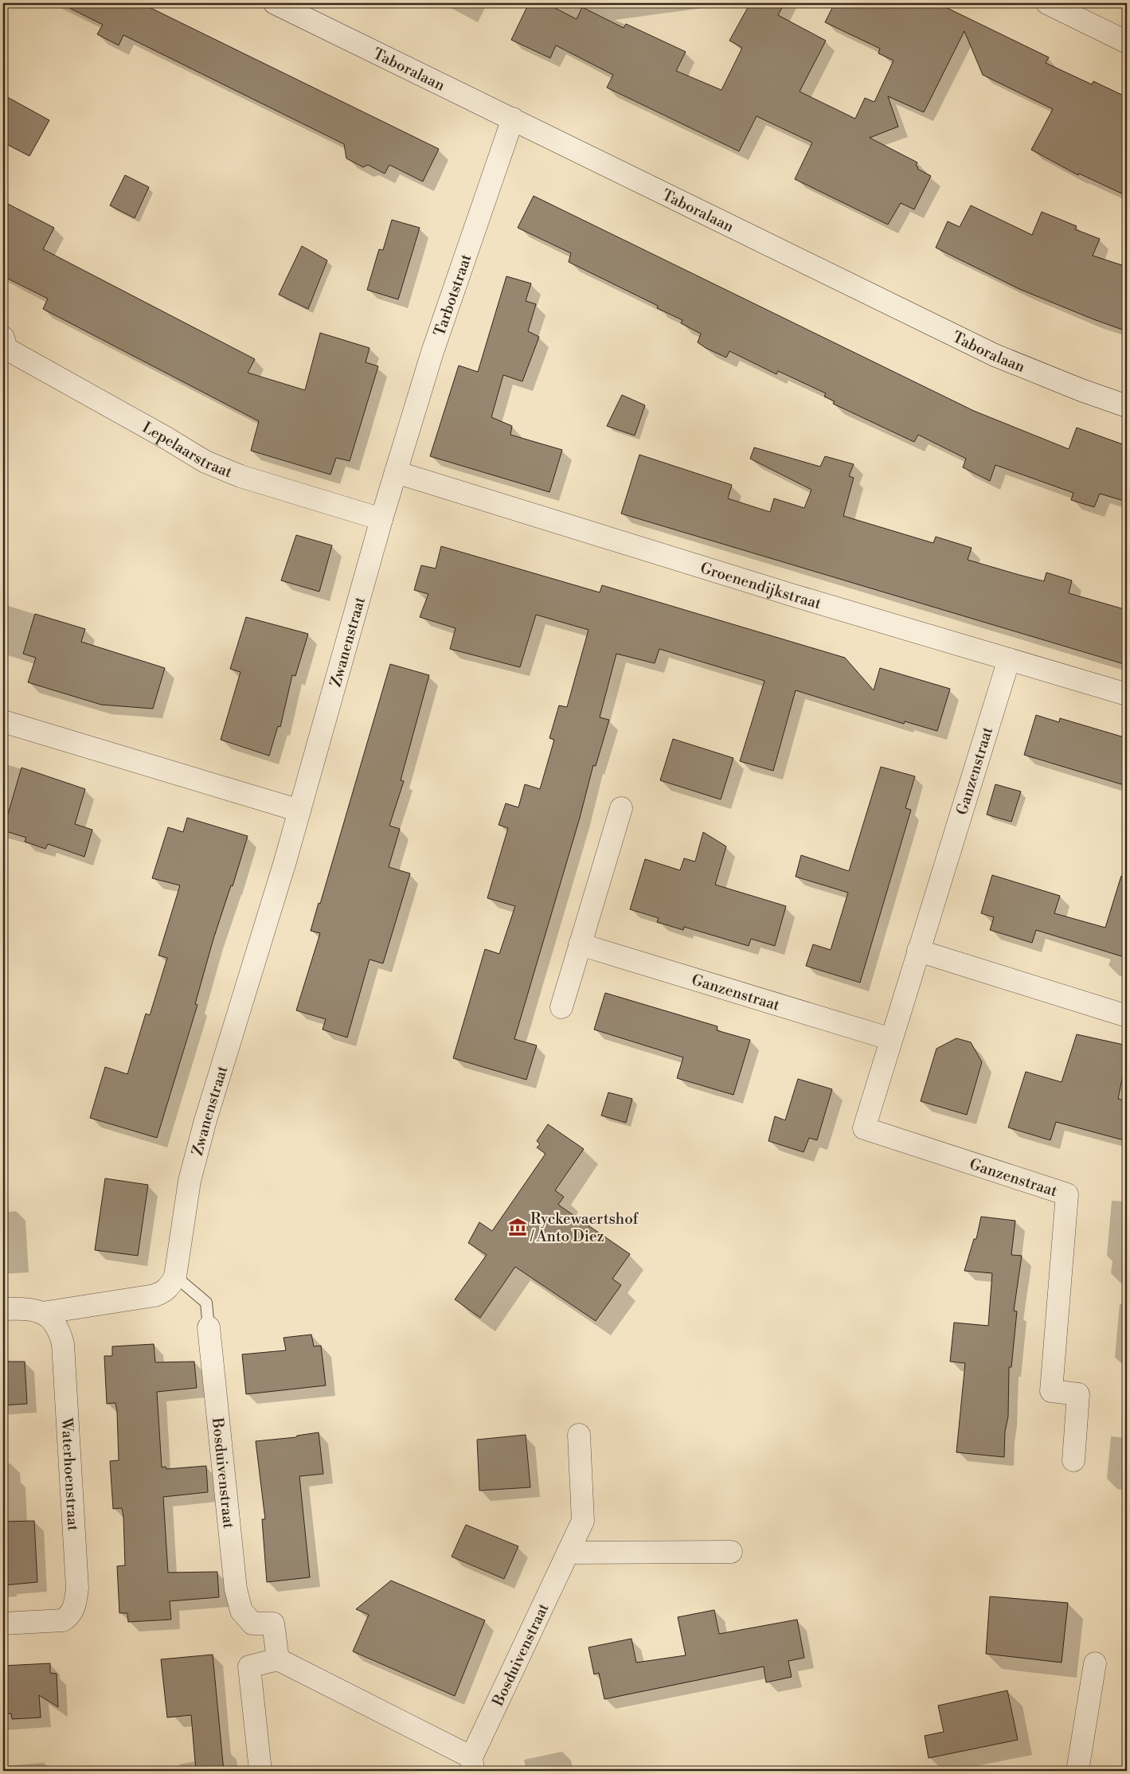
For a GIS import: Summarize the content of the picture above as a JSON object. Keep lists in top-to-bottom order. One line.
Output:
{"streets":{"street":["Taboralaan","Tarbotstraat","Lepelaarstraat","Groenendijkstraat","Zwanenstraat","Ganzenstraat","Bosduivenstraat","Waterhoenstraat"]},"crossings":[["Taboralaan","Tarbotstraat"],["Tarbotstraat","Groenendijkstraat"],["Tarbotstraat","Zwanenstraat"],["Lepelaarstraat","Zwanenstraat"],["Groenendijkstraat","Zwanenstraat"],["Groenendijkstraat","Ganzenstraat"],["Zwanenstraat","Bosduivenstraat"],["Zwanenstraat","Waterhoenstraat"]],"places":{"museum":["Ryckewaertshof / Anto Diez"]}}
